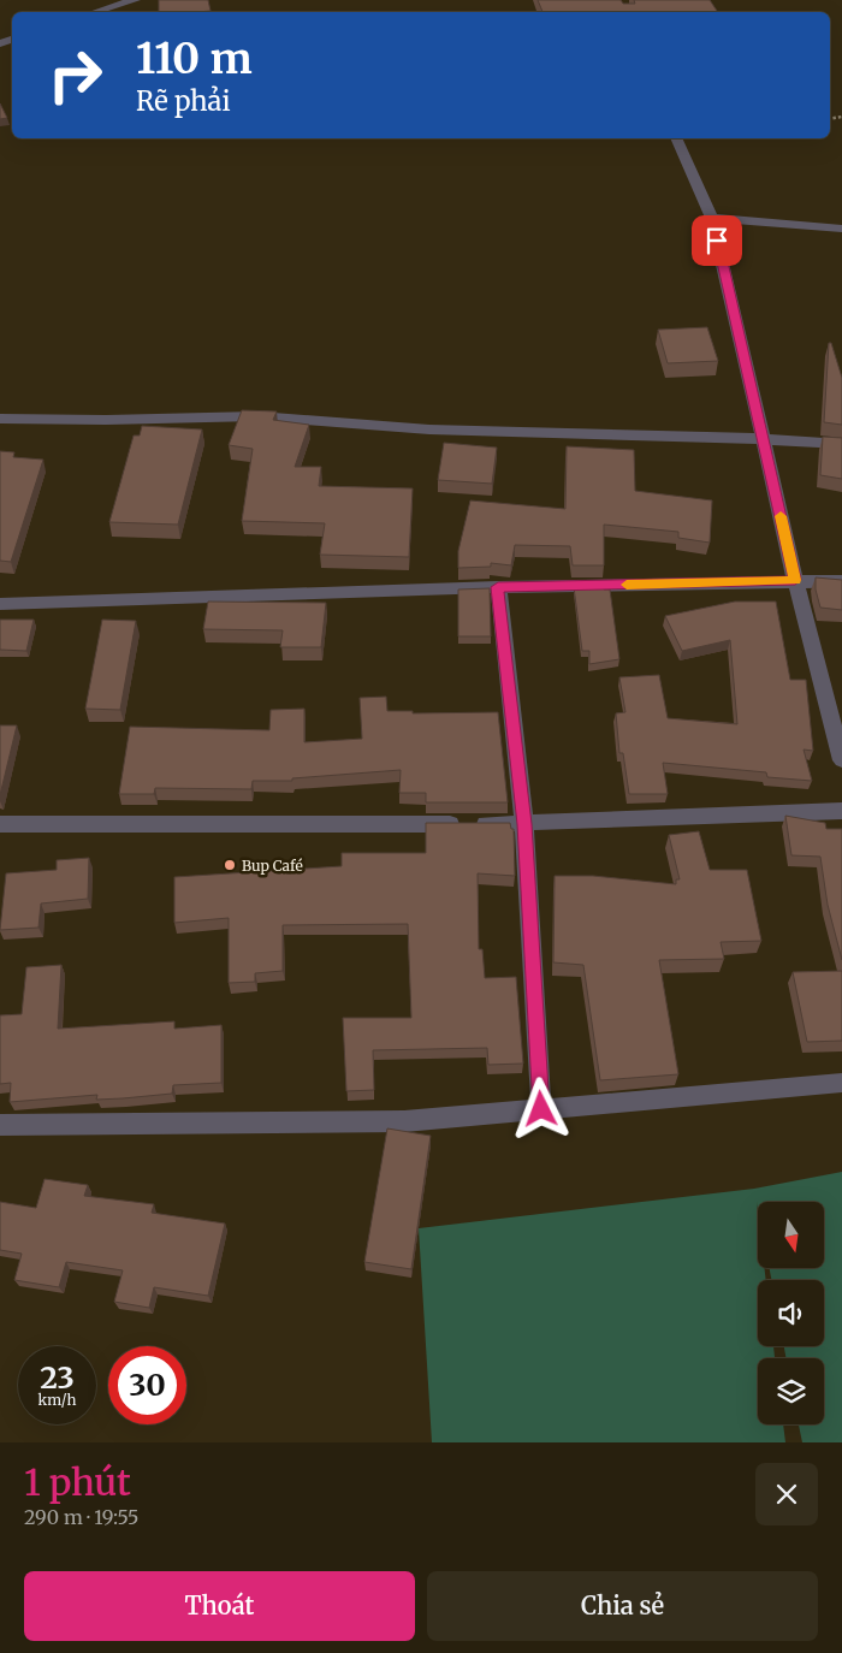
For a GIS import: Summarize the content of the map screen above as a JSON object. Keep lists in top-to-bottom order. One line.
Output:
{"places":["Bup Café"],"north":"bottom","page":{"turn":["110 m","Rẽ phải"],"speed":"23 km/h","limit":"30","heading":["1 phút","290 m · 19:55"],"buttons":["Thoát","Chia sẻ"]}}
